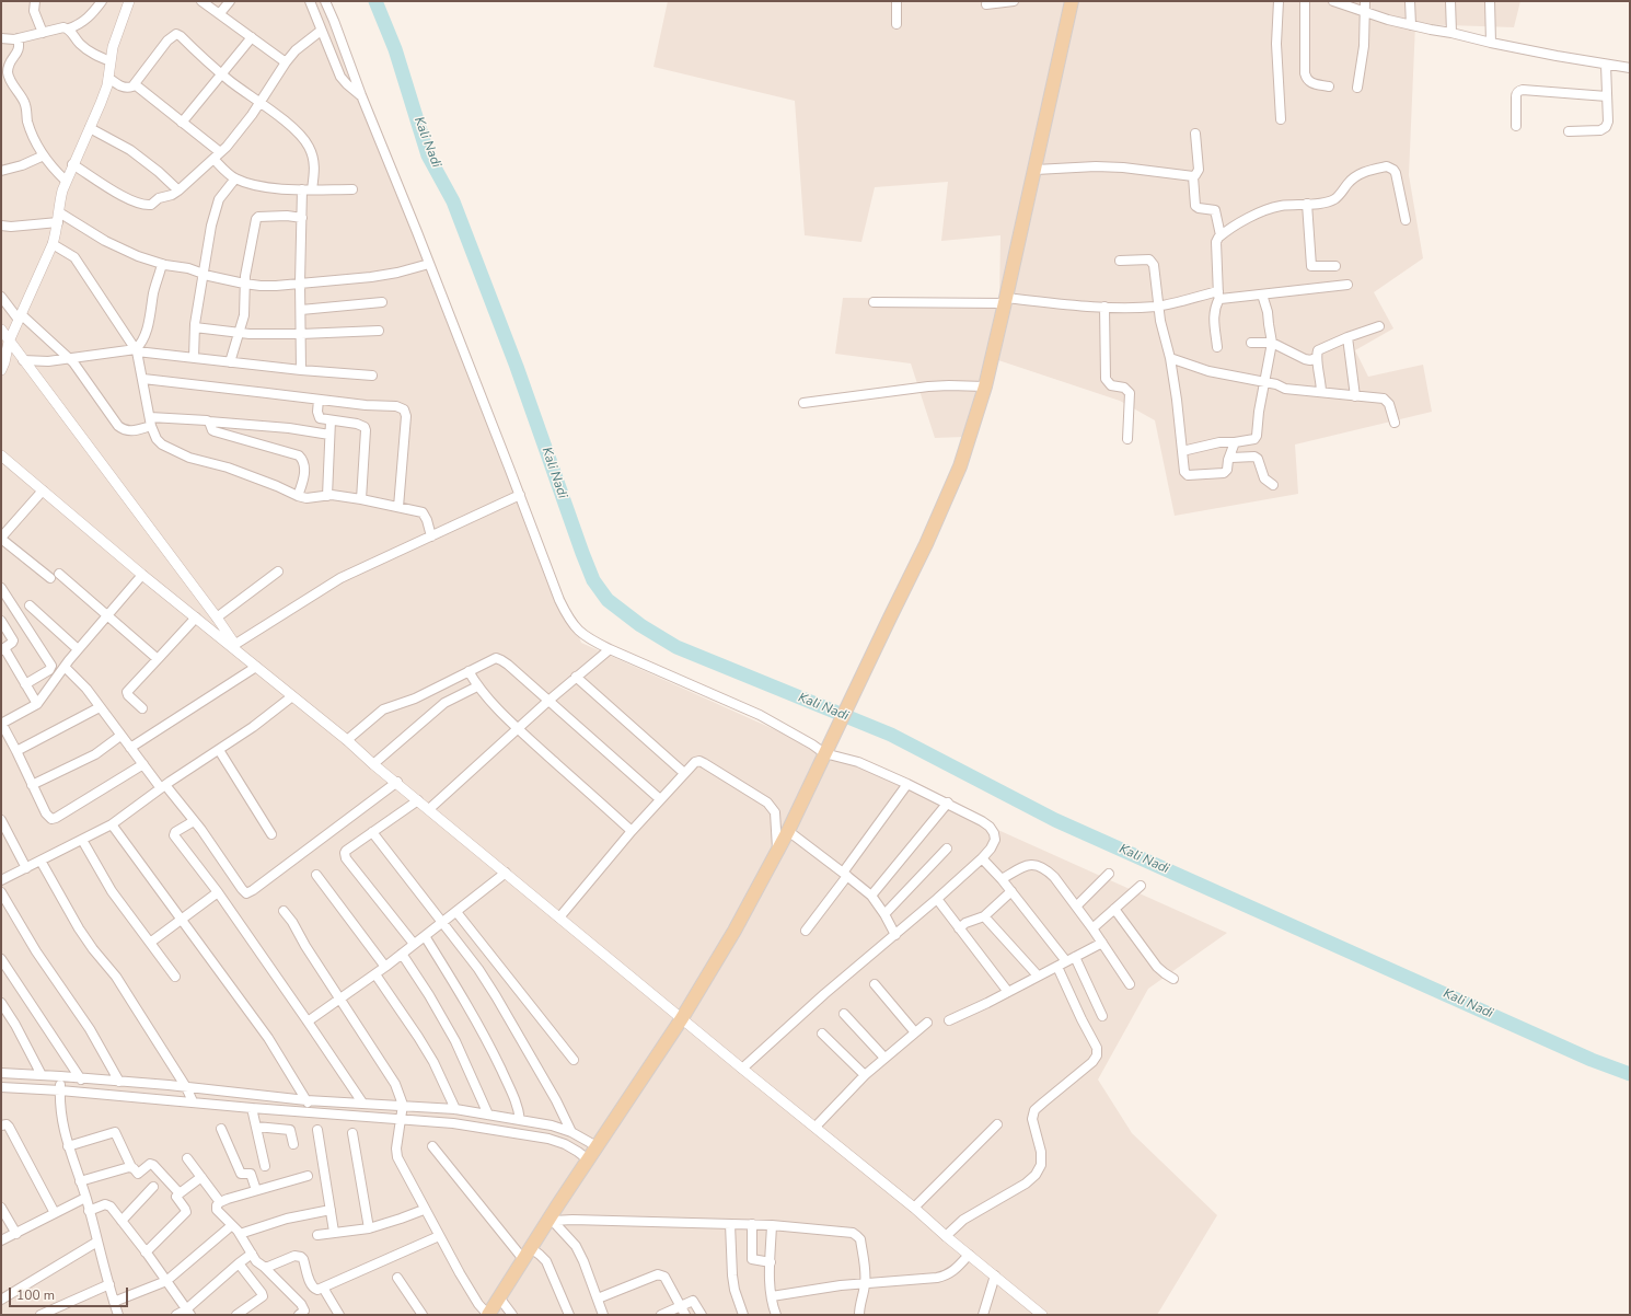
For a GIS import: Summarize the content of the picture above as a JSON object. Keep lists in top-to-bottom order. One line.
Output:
{"water":["Kali Nadi"],"scale_bar":"100 m"}
